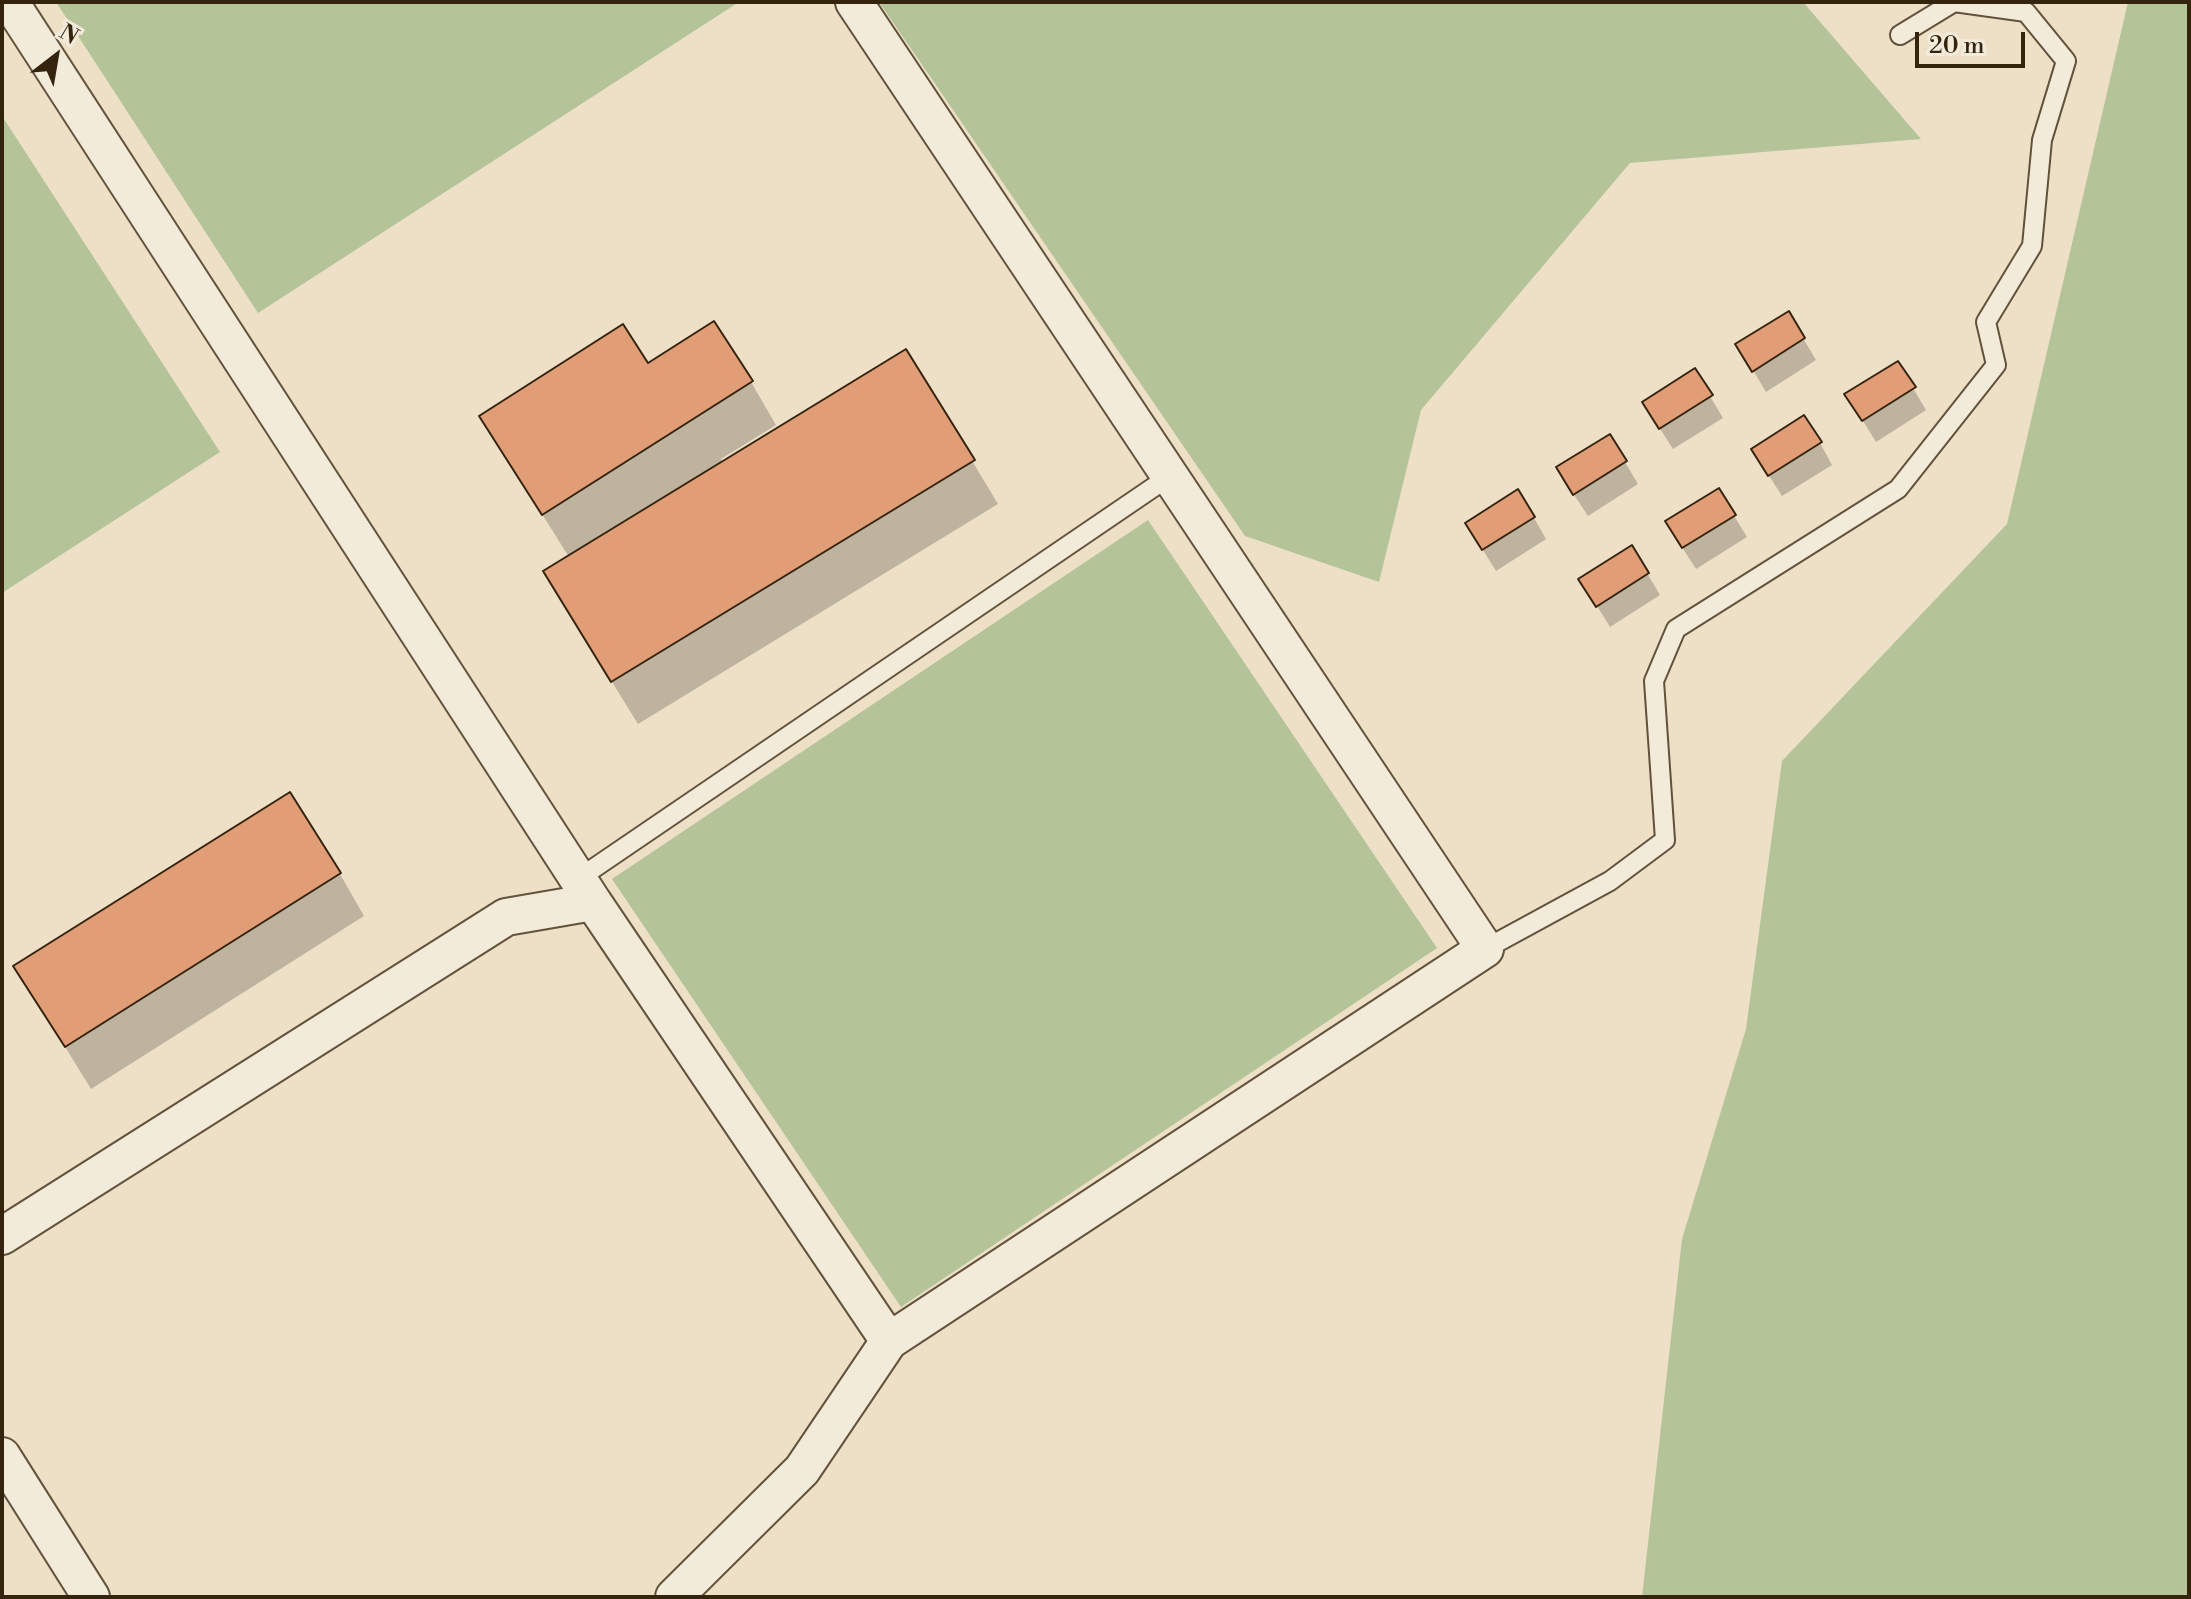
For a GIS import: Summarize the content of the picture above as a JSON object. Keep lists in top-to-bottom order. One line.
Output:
{"scale_bar":"20 m","north":"top right"}
